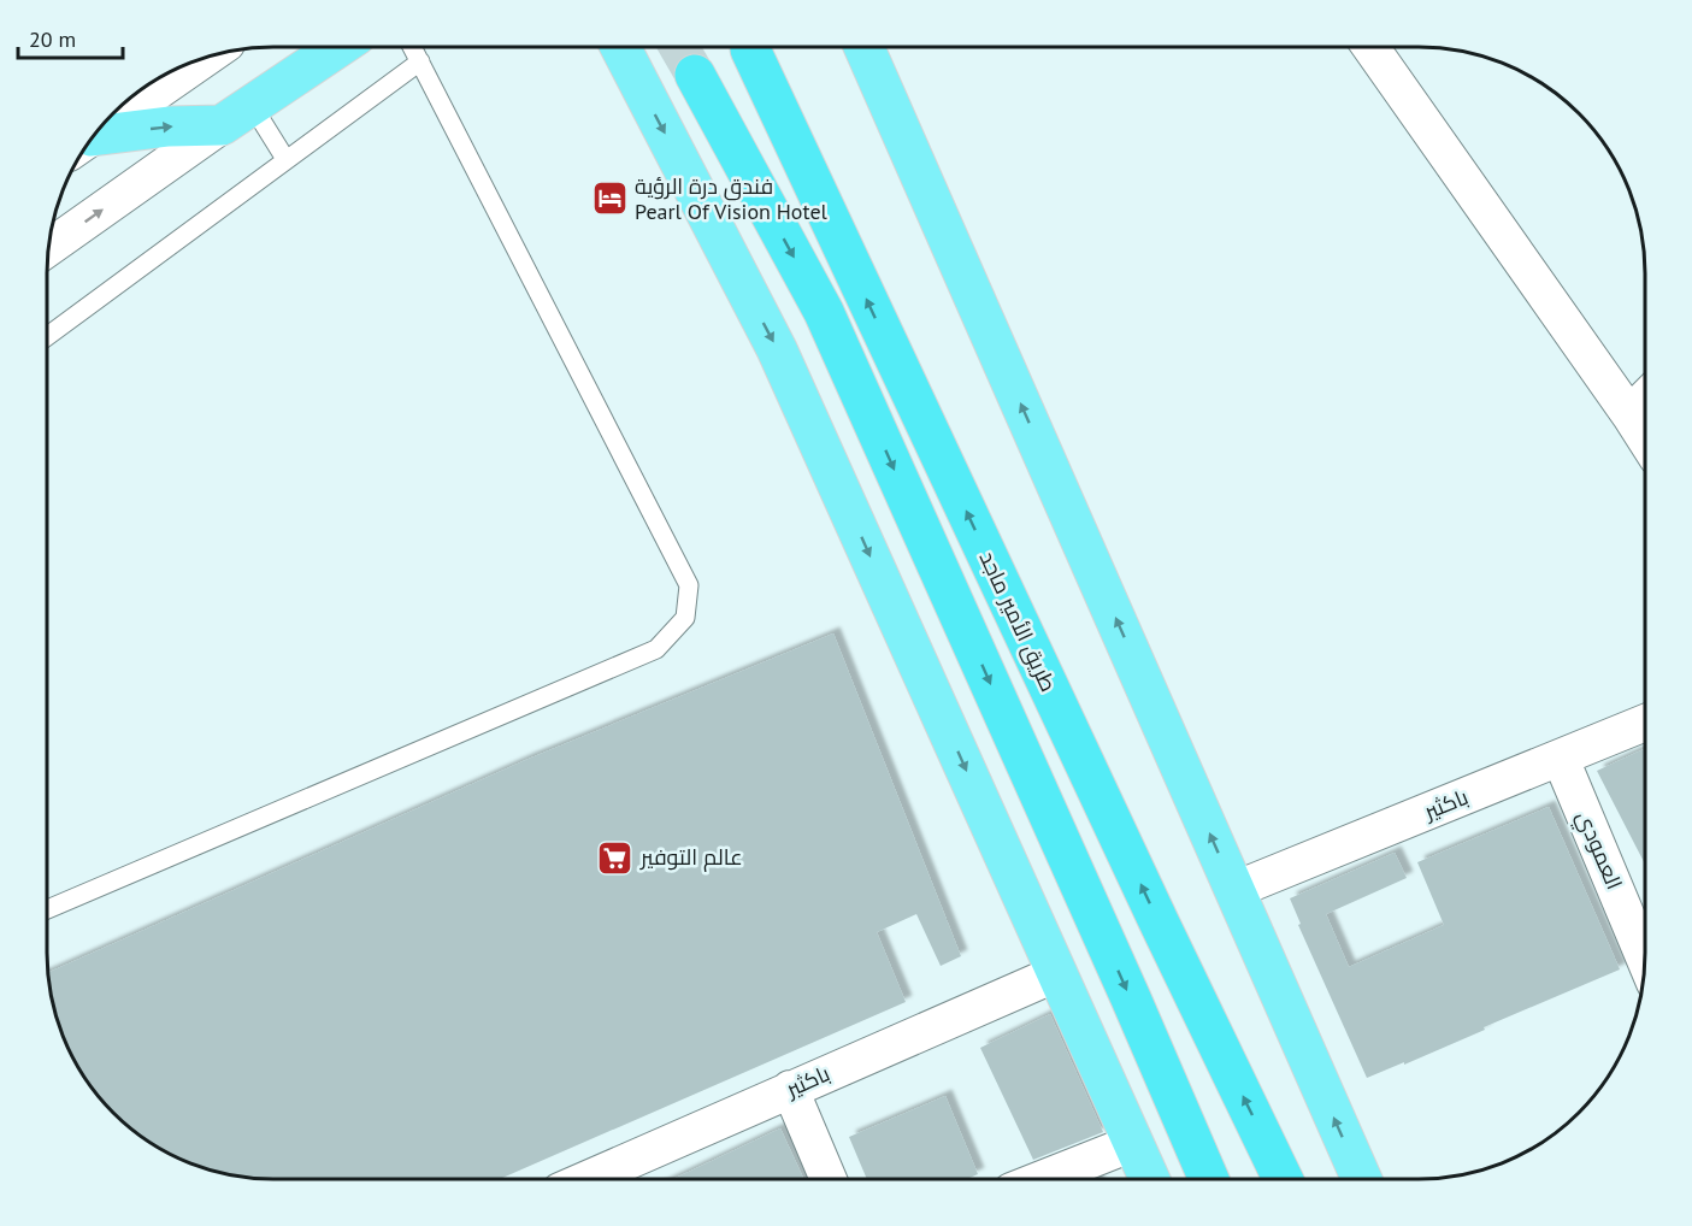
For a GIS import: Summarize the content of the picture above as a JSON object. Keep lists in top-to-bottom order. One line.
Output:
{"streets":{"highway":["طريق الأمير ماجد"],"street":["باكثير","العمودي"]},"crossings":[["باكثير","العمودي"]],"places":{"hotel":["فندق درة الرؤية Pearl Of Vision Hotel"],"supermarket":["عالم التوفير"]},"scale_bar":"20 m"}
